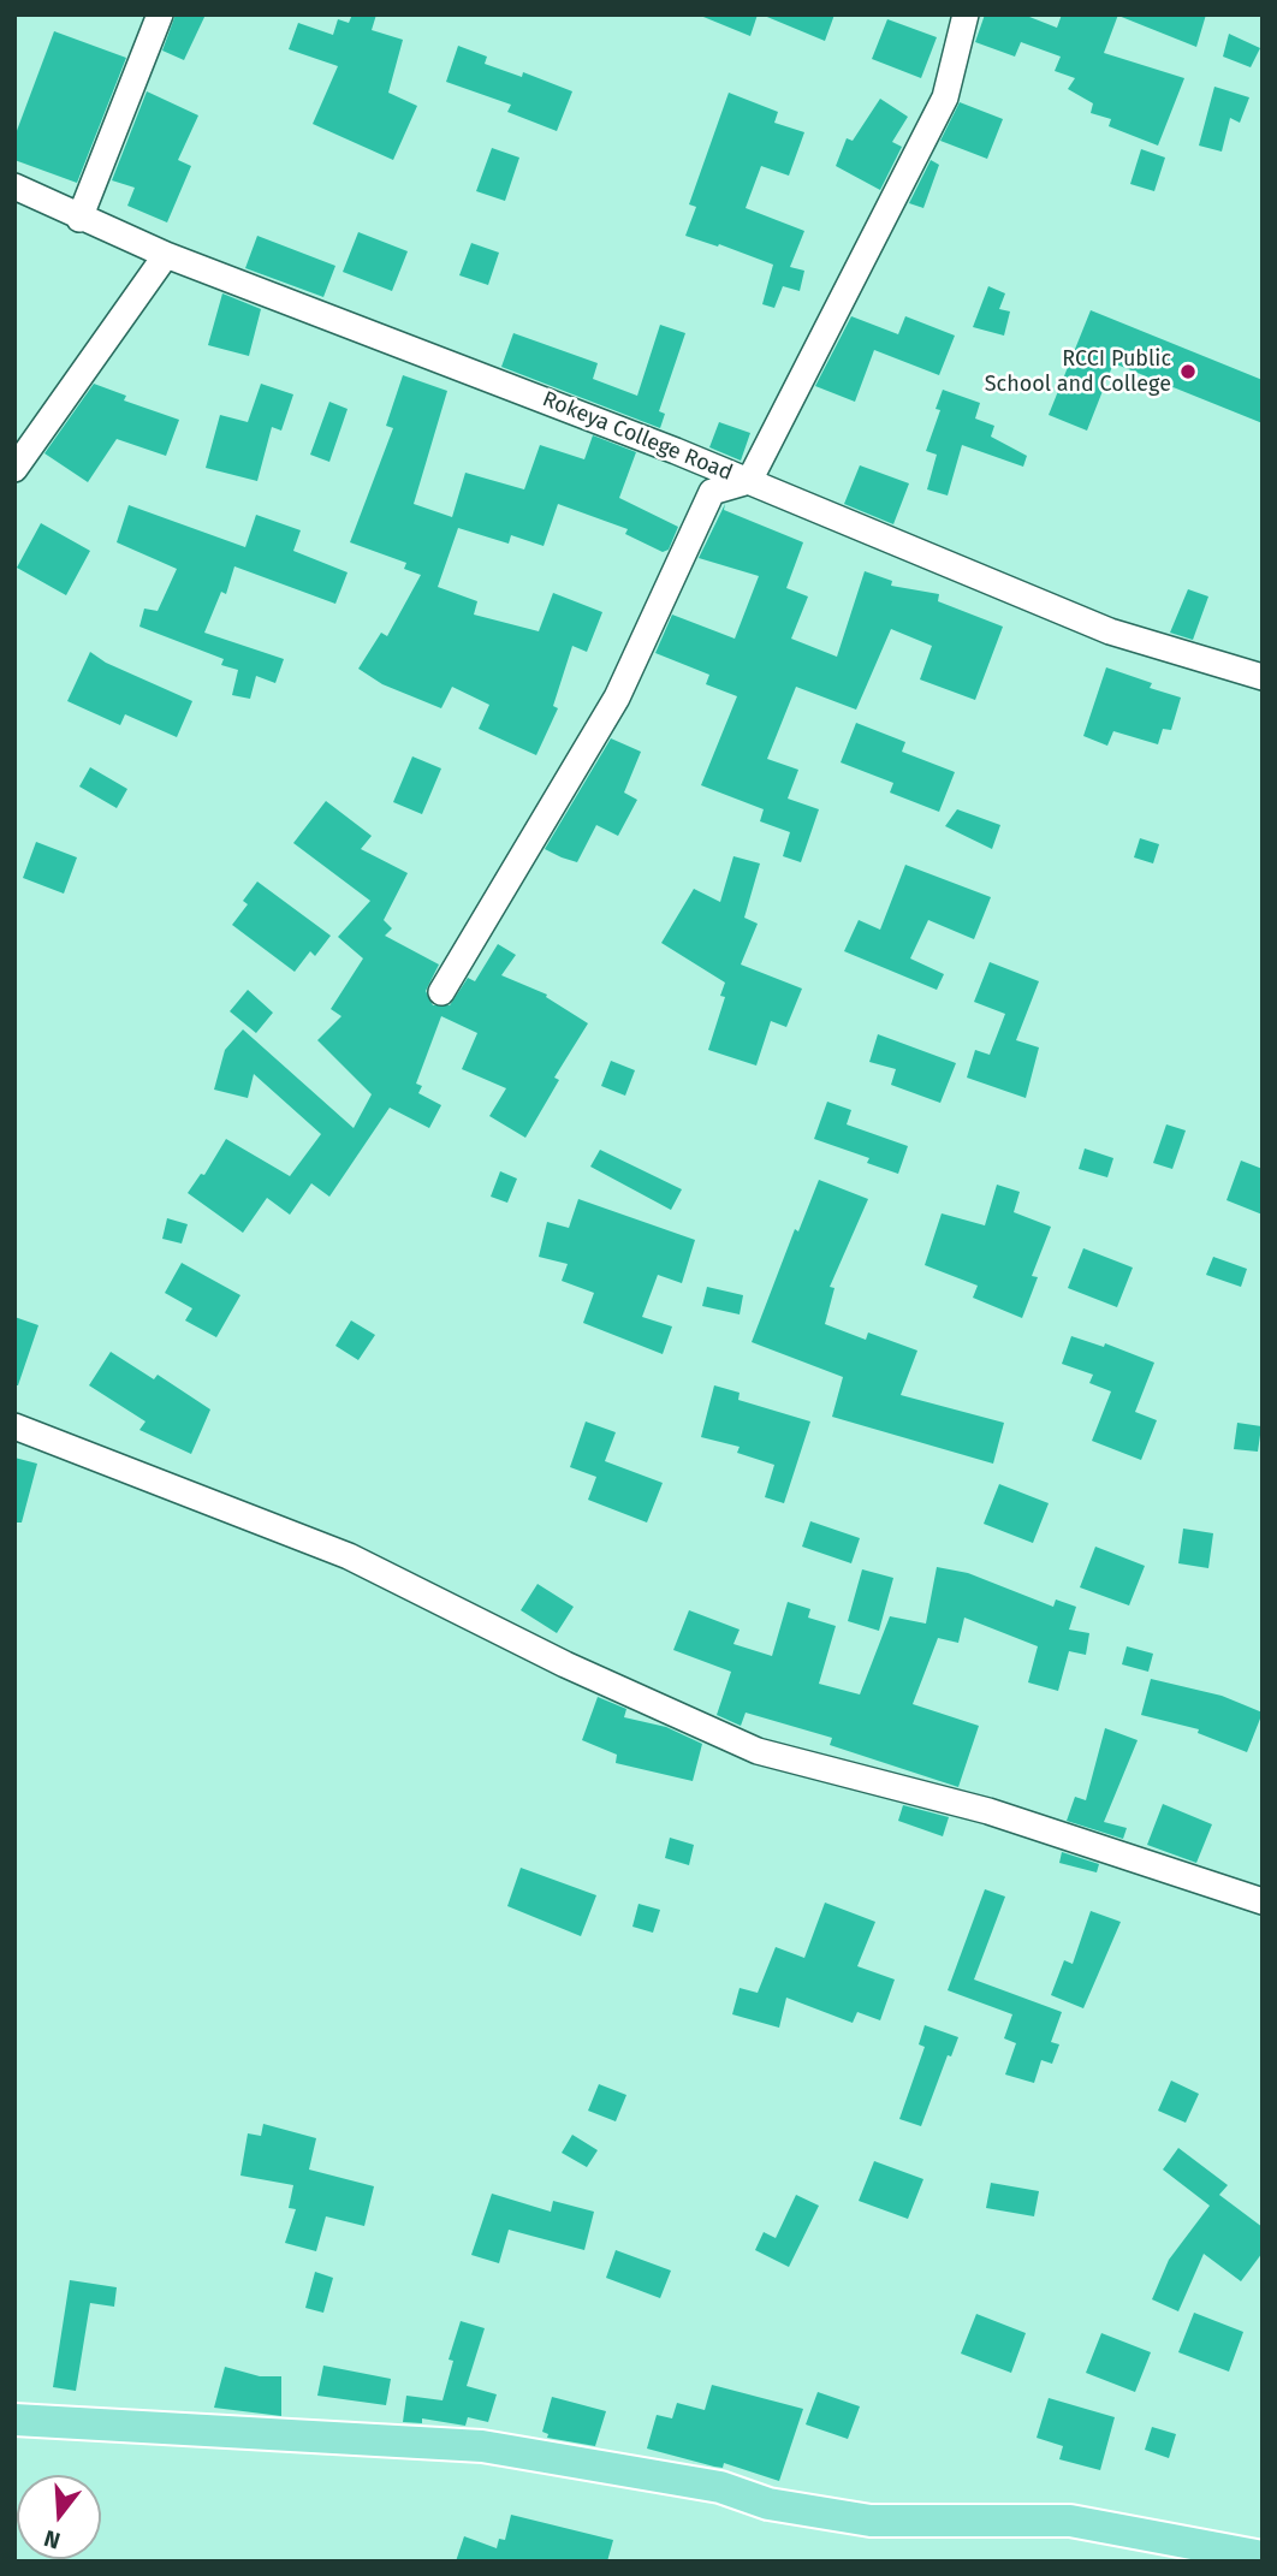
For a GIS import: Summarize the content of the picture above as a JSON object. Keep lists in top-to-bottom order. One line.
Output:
{"streets":{"street":["Rokeya College Road"]},"places":["RCCI Public School and College"],"north":"bottom"}
